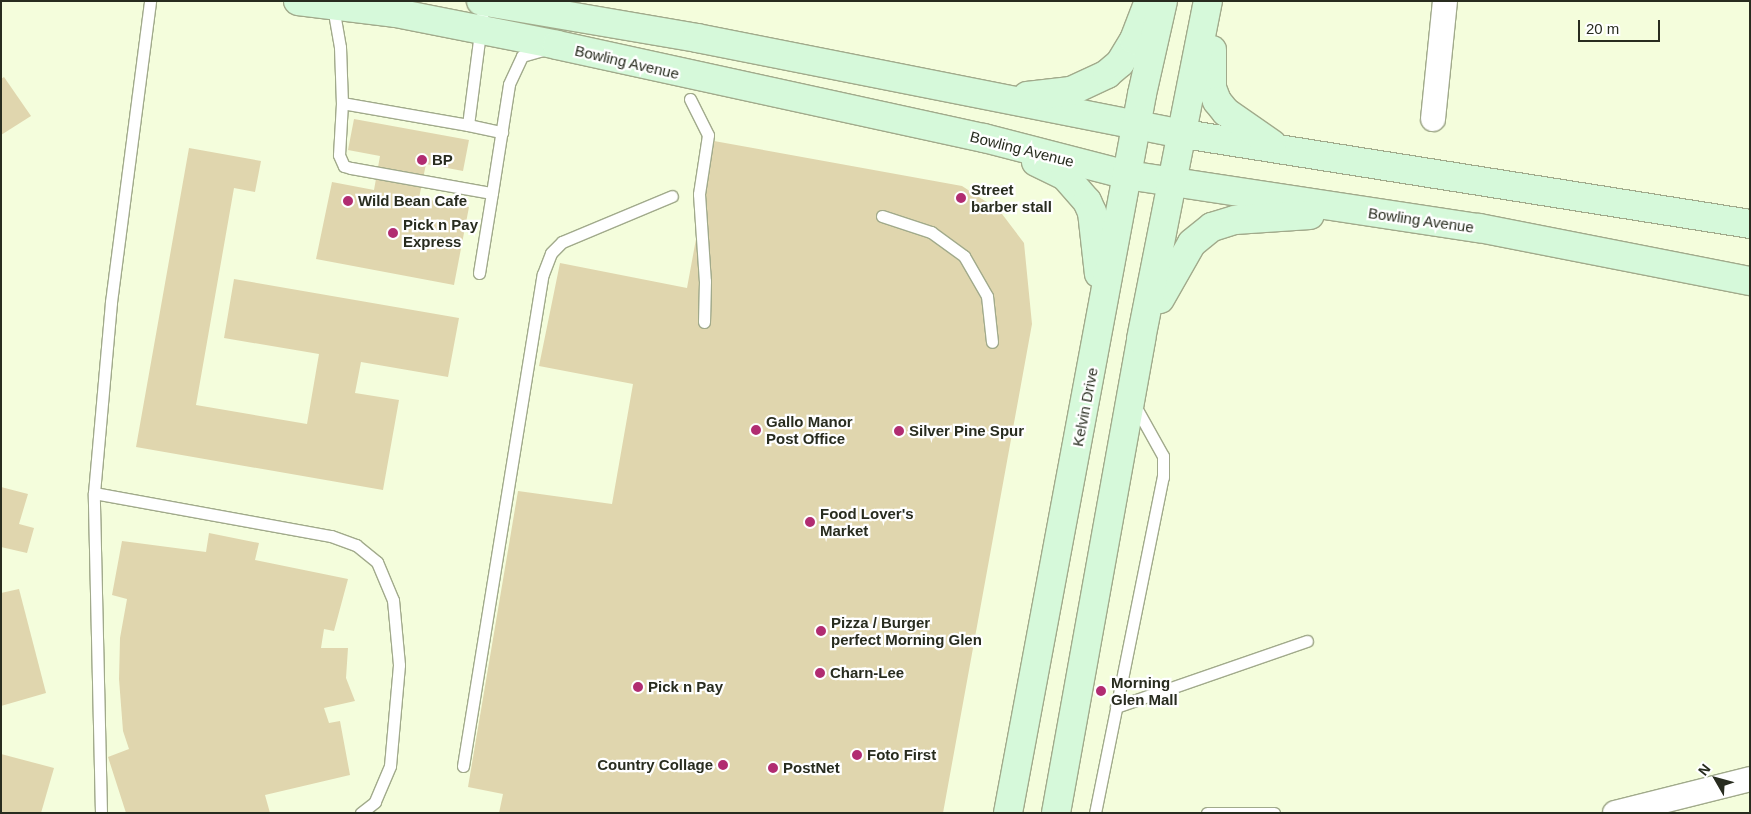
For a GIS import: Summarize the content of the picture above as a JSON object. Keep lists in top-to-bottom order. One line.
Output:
{"streets":{"main road":["Bowling Avenue","Kelvin Drive"]},"crossings":[["Bowling Avenue","Kelvin Drive"]],"places":["BP","Street barber stall","Wild Bean Cafe","Pick n Pay Express","Gallo Manor Post Office","Silver Pine Spur","Food Lover's Market","Pizza / Burger perfect Morning Glen","Charn-Lee","Pick n Pay","Morning Glen Mall","Foto First","Country Collage","PostNet"],"scale_bar":"20 m","north":"top left"}
